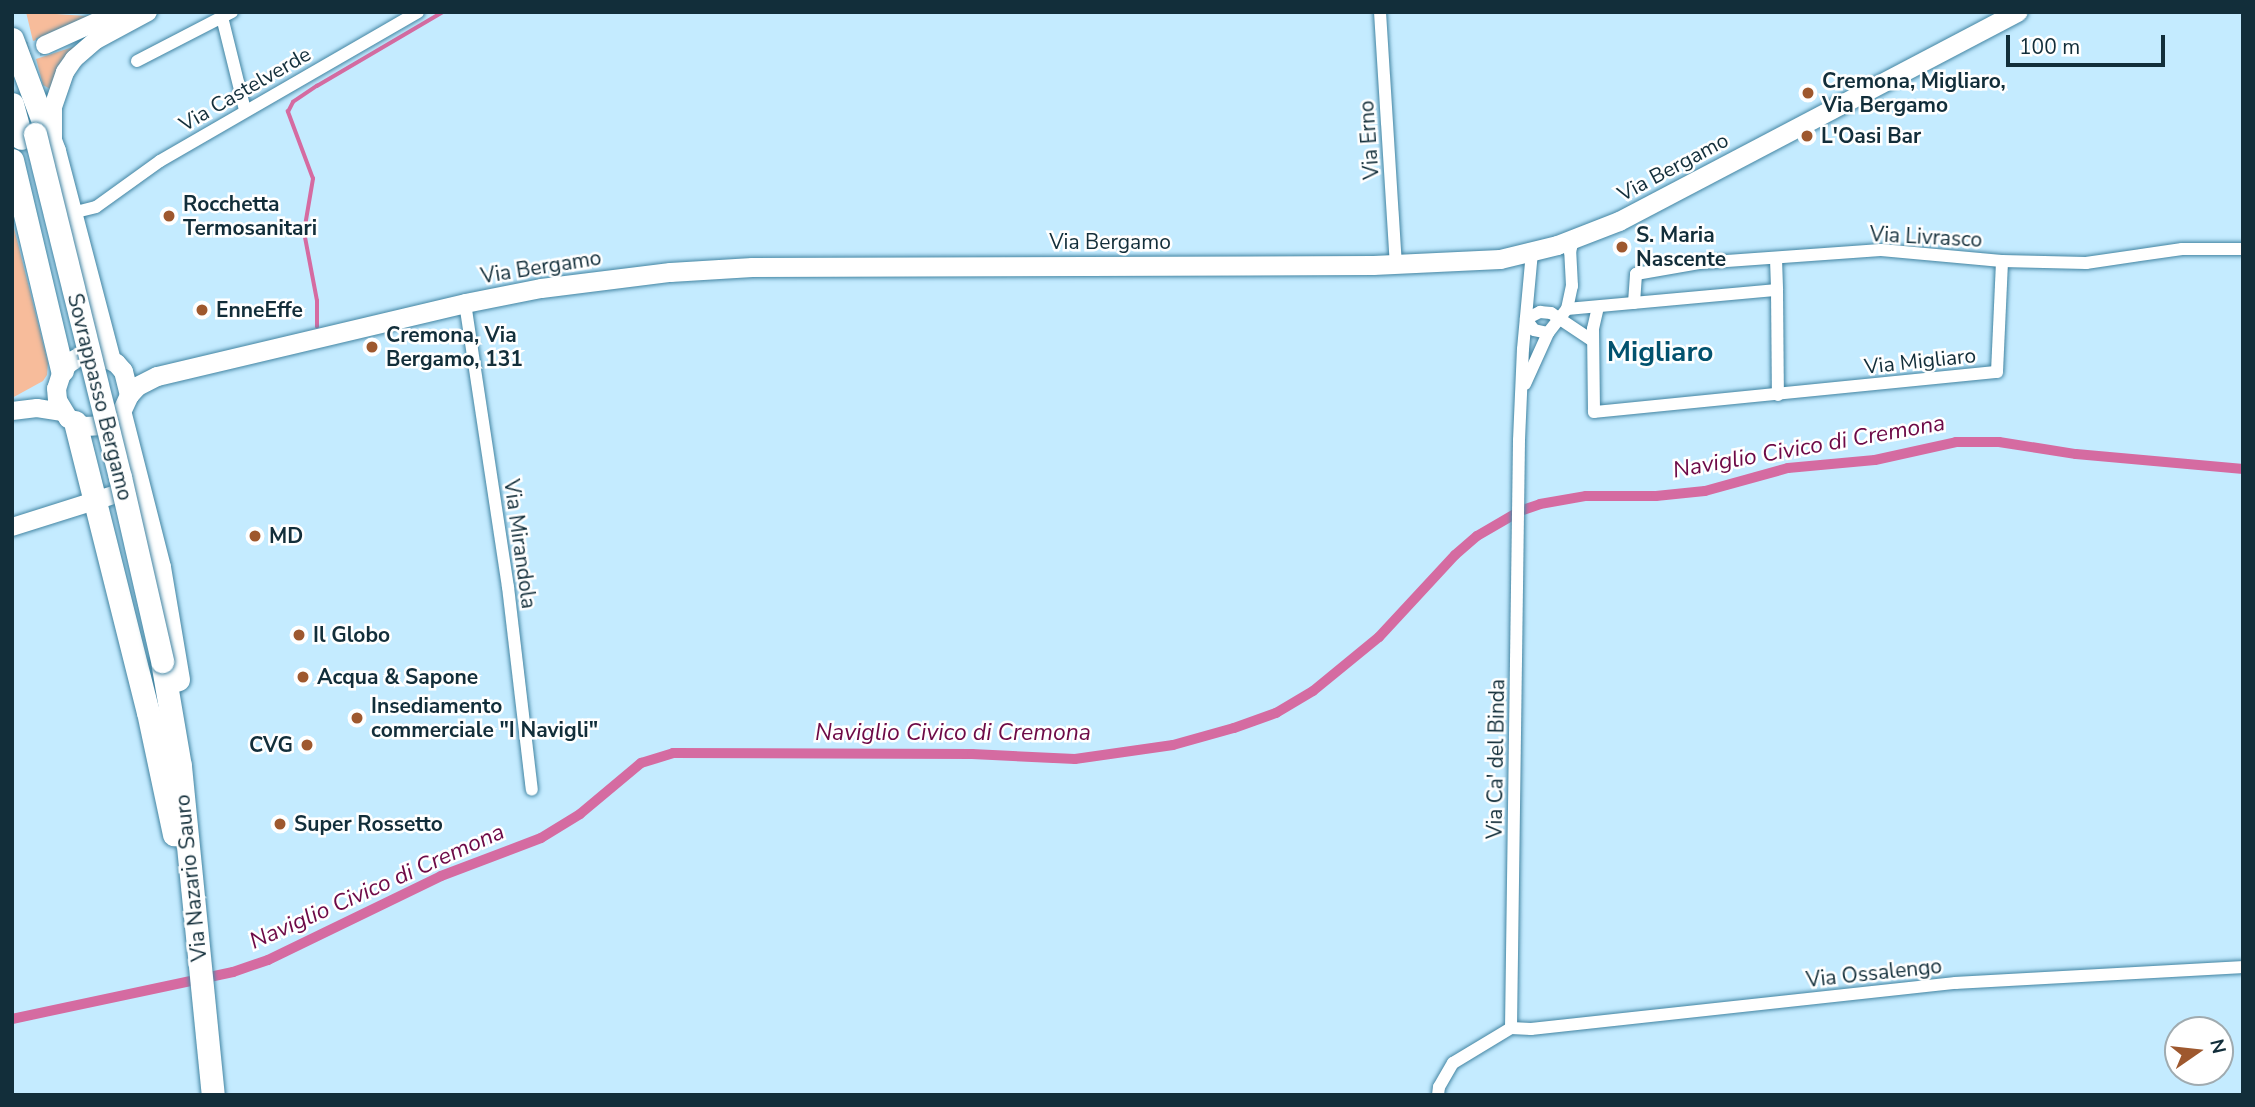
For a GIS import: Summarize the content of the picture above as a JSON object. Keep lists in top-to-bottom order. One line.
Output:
{"streets":{"highway":["Sovrappasso Bergamo","Via Nazario Sauro"],"main road":["Via Bergamo"],"street":["Via Castelverde","Via Erno","Via Livrasco","Via Migliaro","Via Mirandola","Via Ca' del Binda","Via Ossalengo"]},"crossings":[["Via Erno","Via Bergamo"],["Via Bergamo","Via Mirandola"],["Via Bergamo","Via Ca' del Binda"],["Via Livrasco","Via Migliaro"],["Sovrappasso Bergamo","Via Nazario Sauro"],["Via Ca' del Binda","Via Ossalengo"]],"districts":["Migliaro"],"water":["Naviglio Civico di Cremona"],"places":["Cremona, Migliaro, Via Bergamo","L'Oasi Bar","Rocchetta Termosanitari","S. Maria Nascente","EnneEffe","Cremona, Via Bergamo, 131","MD","Il Globo","Acqua & Sapone","Insediamento commerciale \"I Navigli\"","CVG","Super Rossetto"],"scale_bar":"100 m","north":"right"}
